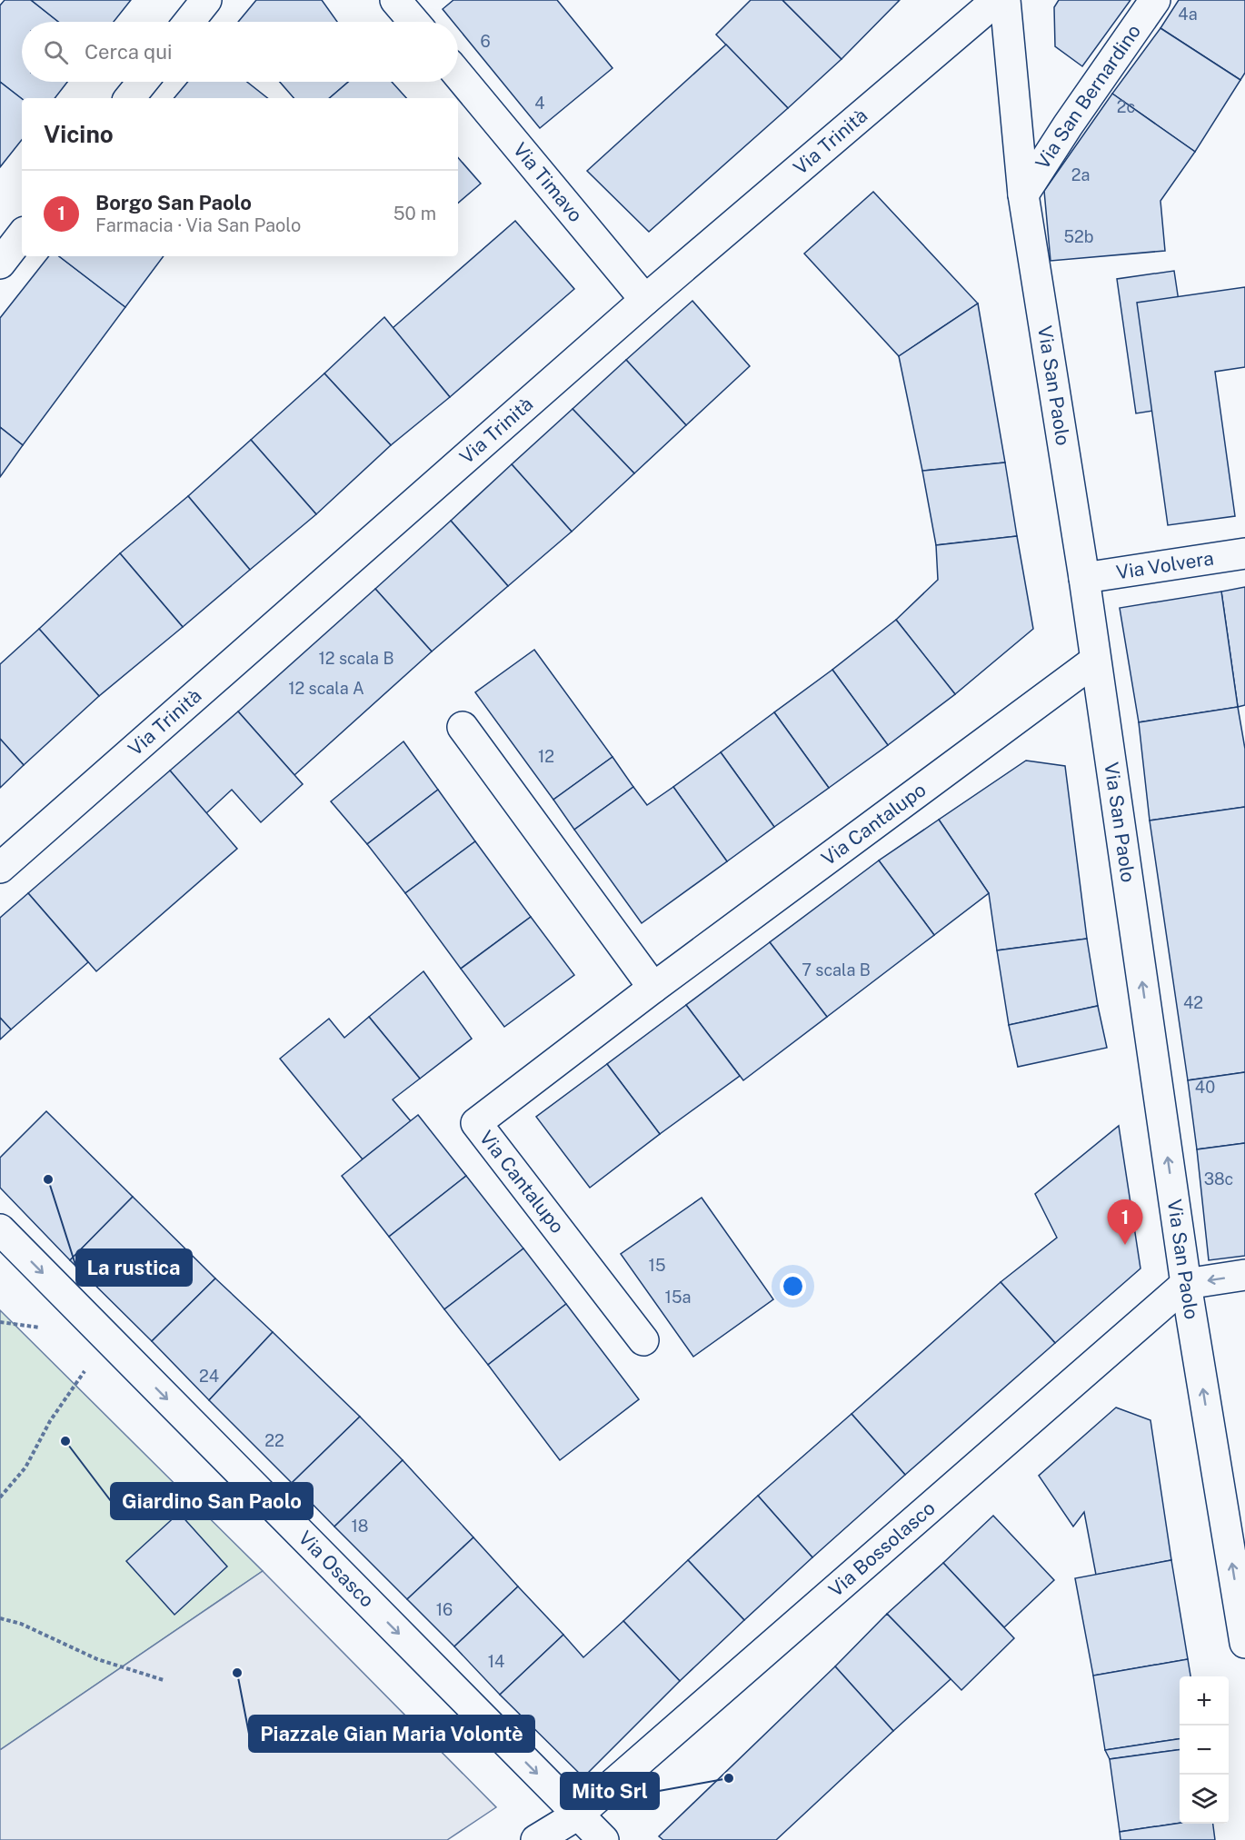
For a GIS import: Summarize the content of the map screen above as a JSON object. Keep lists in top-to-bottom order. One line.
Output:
{"streets":{"street":["Via San Bernardino","Via Trinità","Via Timavo","Via San Paolo","Via Volvera","Via Cantalupo","Via Bossolasco","Via Osasco"]},"crossings":[["Via San Bernardino","Via San Paolo"],["Via Trinità","Via Timavo"],["Via San Paolo","Via Volvera"],["Via San Paolo","Via Cantalupo"],["Via San Paolo","Via Bossolasco"],["Via Bossolasco","Via Osasco"]],"one_way":["Via San Paolo","Via Osasco"],"places":["La rustica","Giardino San Paolo","Piazzale Gian Maria Volontè","Mito Srl"],"house_numbers":["4a","6","4","2c","2a","52b","12 scala B","12 scala A","12","7 scala B","42","40","38c","15","15a","24","22","18","16","14"],"page":{"search":"Cerca qui","heading":"Vicino","list":[{"mark":"1","name":"Borgo San Paolo","note":"Farmacia · Via San Paolo","value":"50 m"}],"pins":"1","map_buttons":["+","−"]}}
